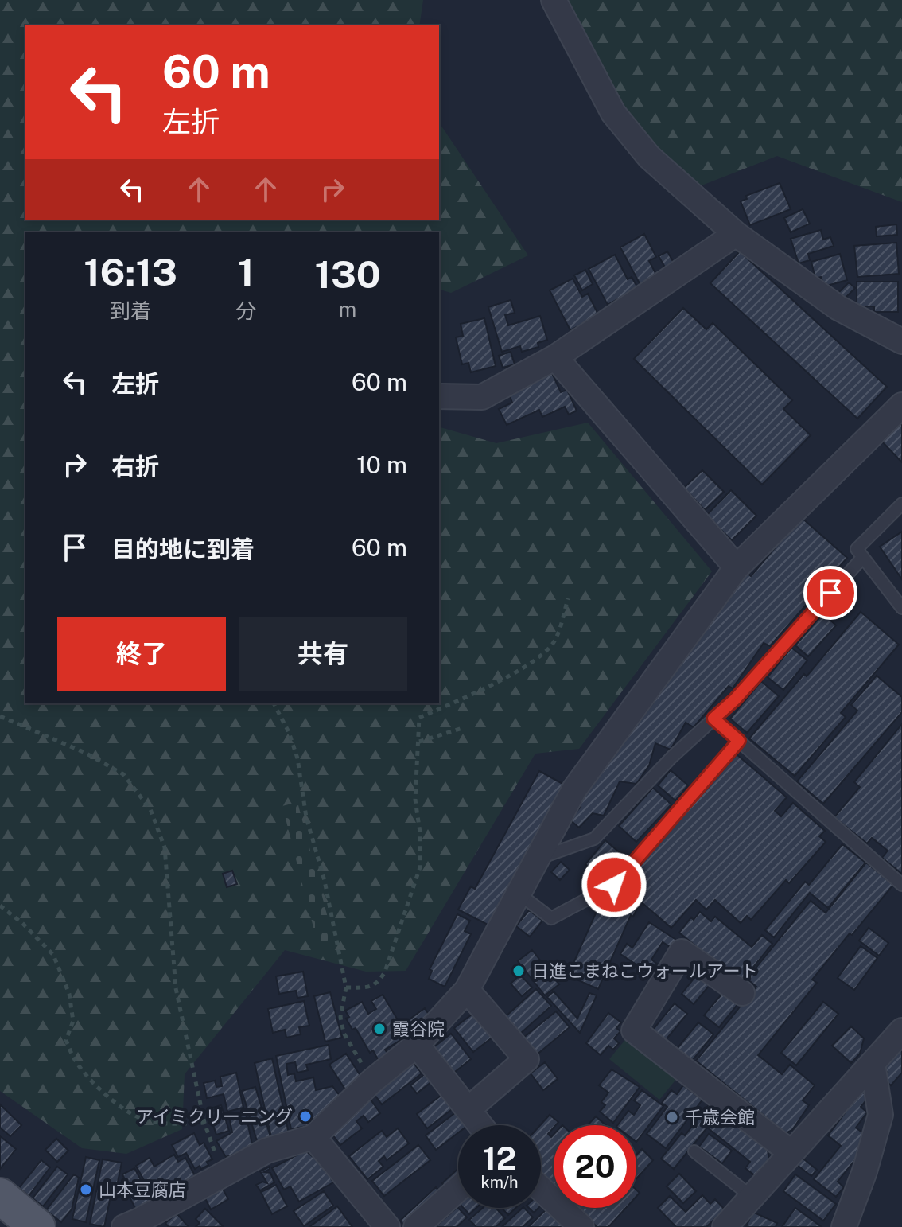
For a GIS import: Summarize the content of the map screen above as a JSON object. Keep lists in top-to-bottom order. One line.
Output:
{"places":["日進こまねこウォールアート","霞谷院","アイミクリーニング","千歳会館","山本豆腐店"],"page":{"turn":["60 m","左折"],"eta":["16:13","到着","1","分","130","m"],"list":[{"name":"左折","value":"60 m"},{"name":"右折","value":"10 m"},{"name":"目的地に到着","value":"60 m"}],"buttons":["終了","共有"],"speed":"12 km/h","limit":"20"}}
